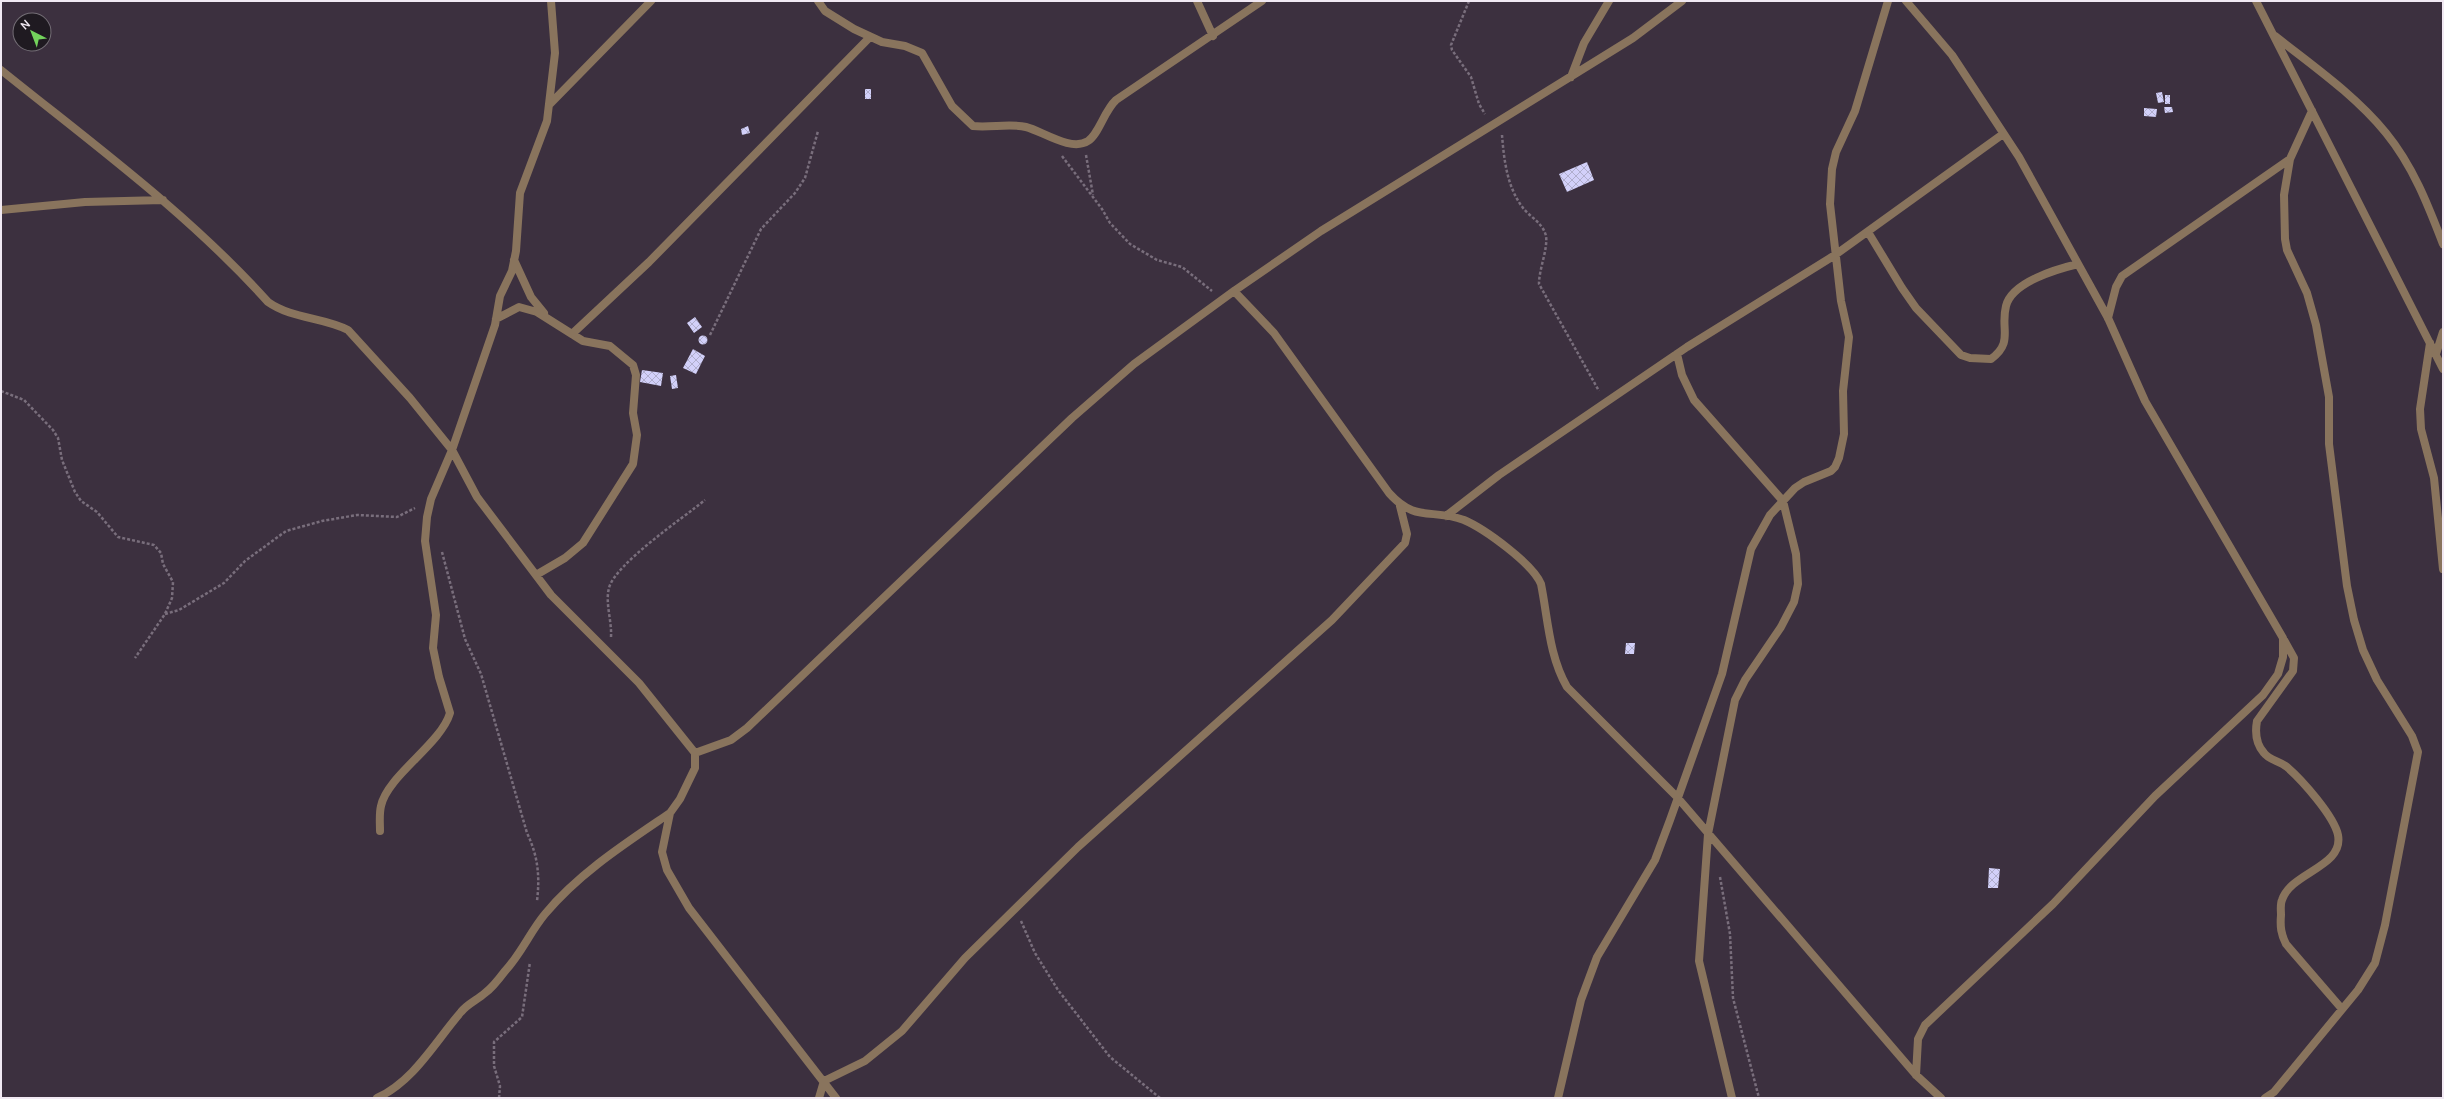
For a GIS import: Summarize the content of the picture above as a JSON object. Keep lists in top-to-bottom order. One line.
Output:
{"north":"top left"}
